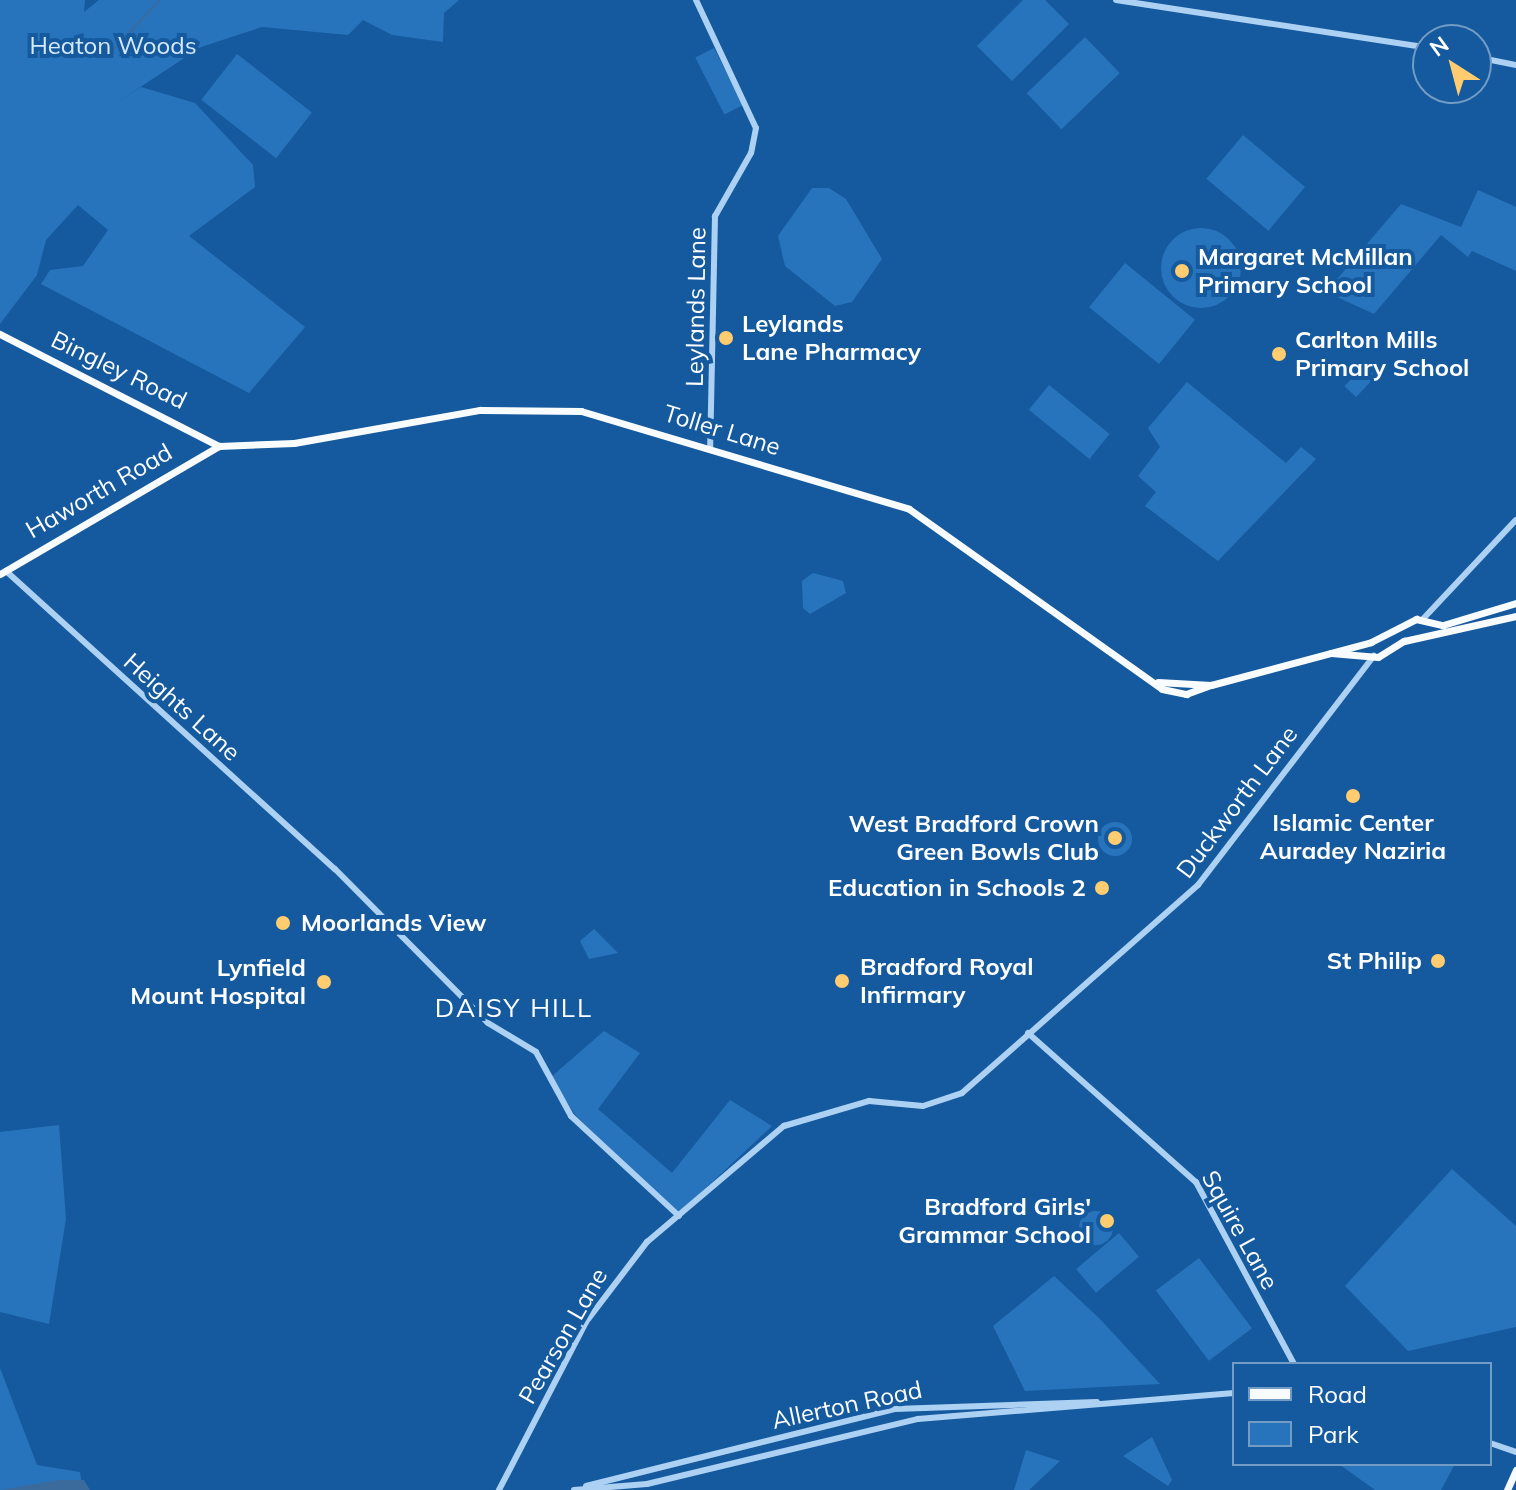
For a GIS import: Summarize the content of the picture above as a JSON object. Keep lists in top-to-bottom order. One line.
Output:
{"streets":{"main road":["Bingley Road","Toller Lane","Haworth Road"],"street":["Leylands Lane","Heights Lane","Duckworth Lane","Squire Lane","Pearson Lane","Allerton Road"]},"crossings":[["Leylands Lane","Toller Lane"],["Bingley Road","Toller Lane"],["Bingley Road","Haworth Road"],["Toller Lane","Haworth Road"],["Toller Lane","Duckworth Lane"],["Haworth Road","Heights Lane"],["Heights Lane","Duckworth Lane"],["Heights Lane","Pearson Lane"],["Duckworth Lane","Squire Lane"],["Duckworth Lane","Pearson Lane"]],"districts":["DAISY HILL"],"parks":["Heaton Woods"],"places":["Margaret McMillan Primary School","Leylands Lane Pharmacy","Carlton Mills Primary School","Islamic Center Auradey Naziria","West Bradford Crown Green Bowls Club","Education in Schools 2","Moorlands View","St Philip","Bradford Royal Infirmary","Lynfield Mount Hospital","Bradford Girls' Grammar School"],"legend":["Road","Park"],"north":"top left"}
